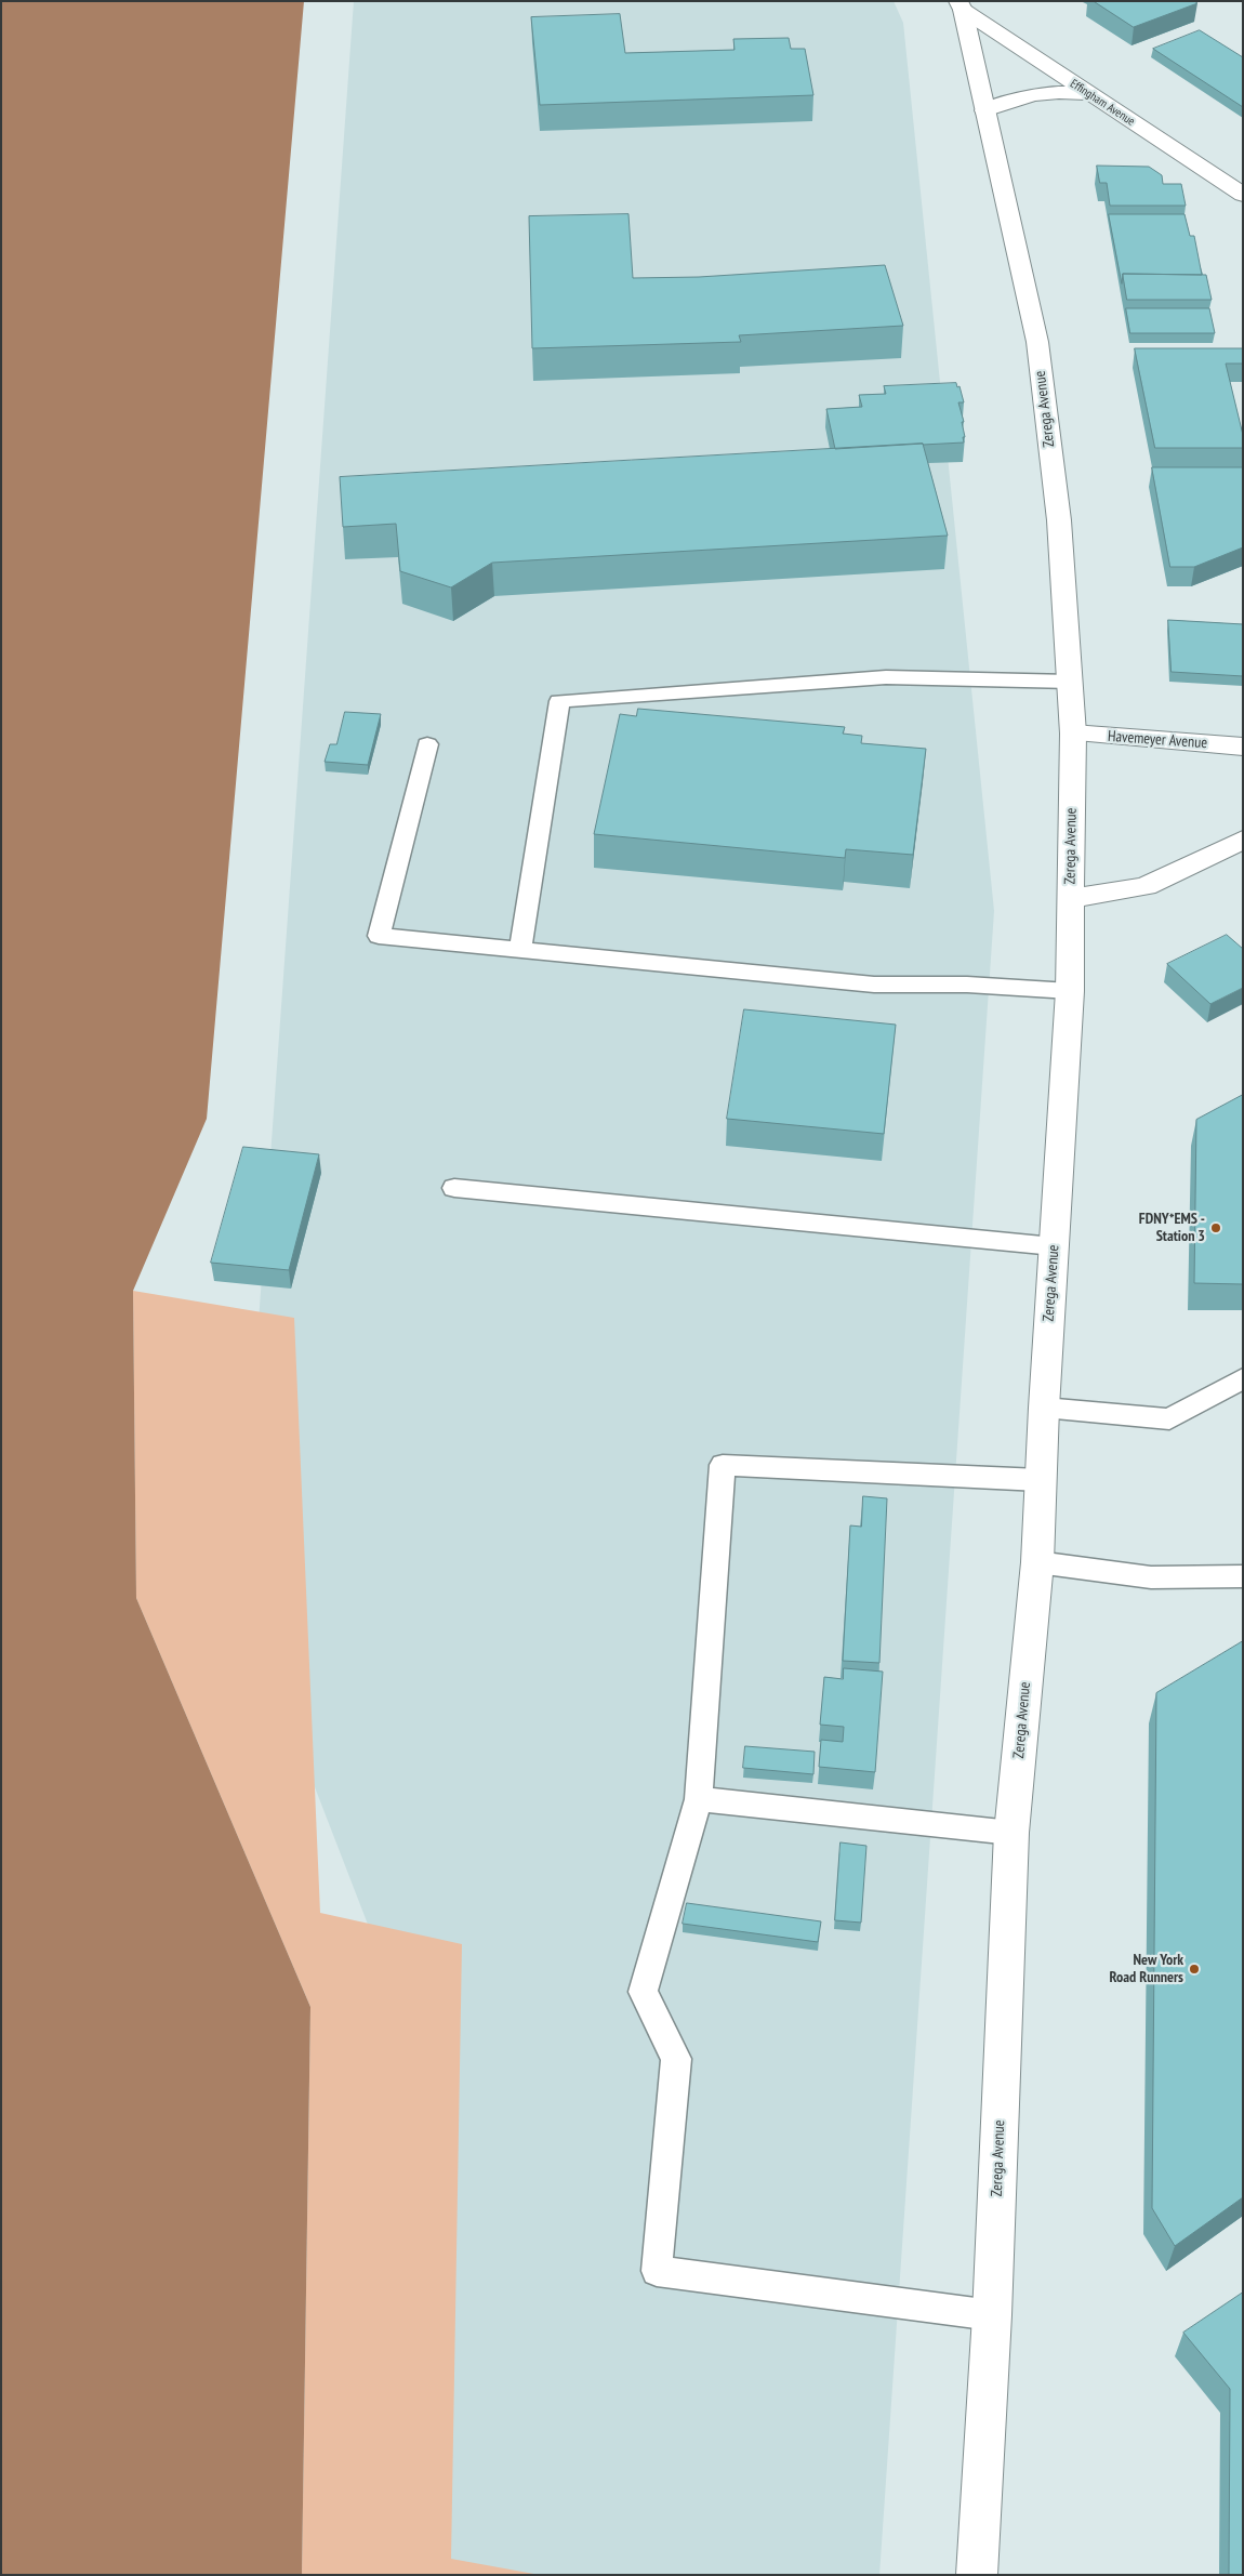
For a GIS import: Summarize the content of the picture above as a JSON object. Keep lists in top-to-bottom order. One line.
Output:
{"streets":{"street":["Effingham Avenue","Zerega Avenue","Havemeyer Avenue"]},"crossings":[["Effingham Avenue","Zerega Avenue"],["Zerega Avenue","Havemeyer Avenue"]],"places":["FDNY*EMS - Station 3","New York Road Runners"]}
